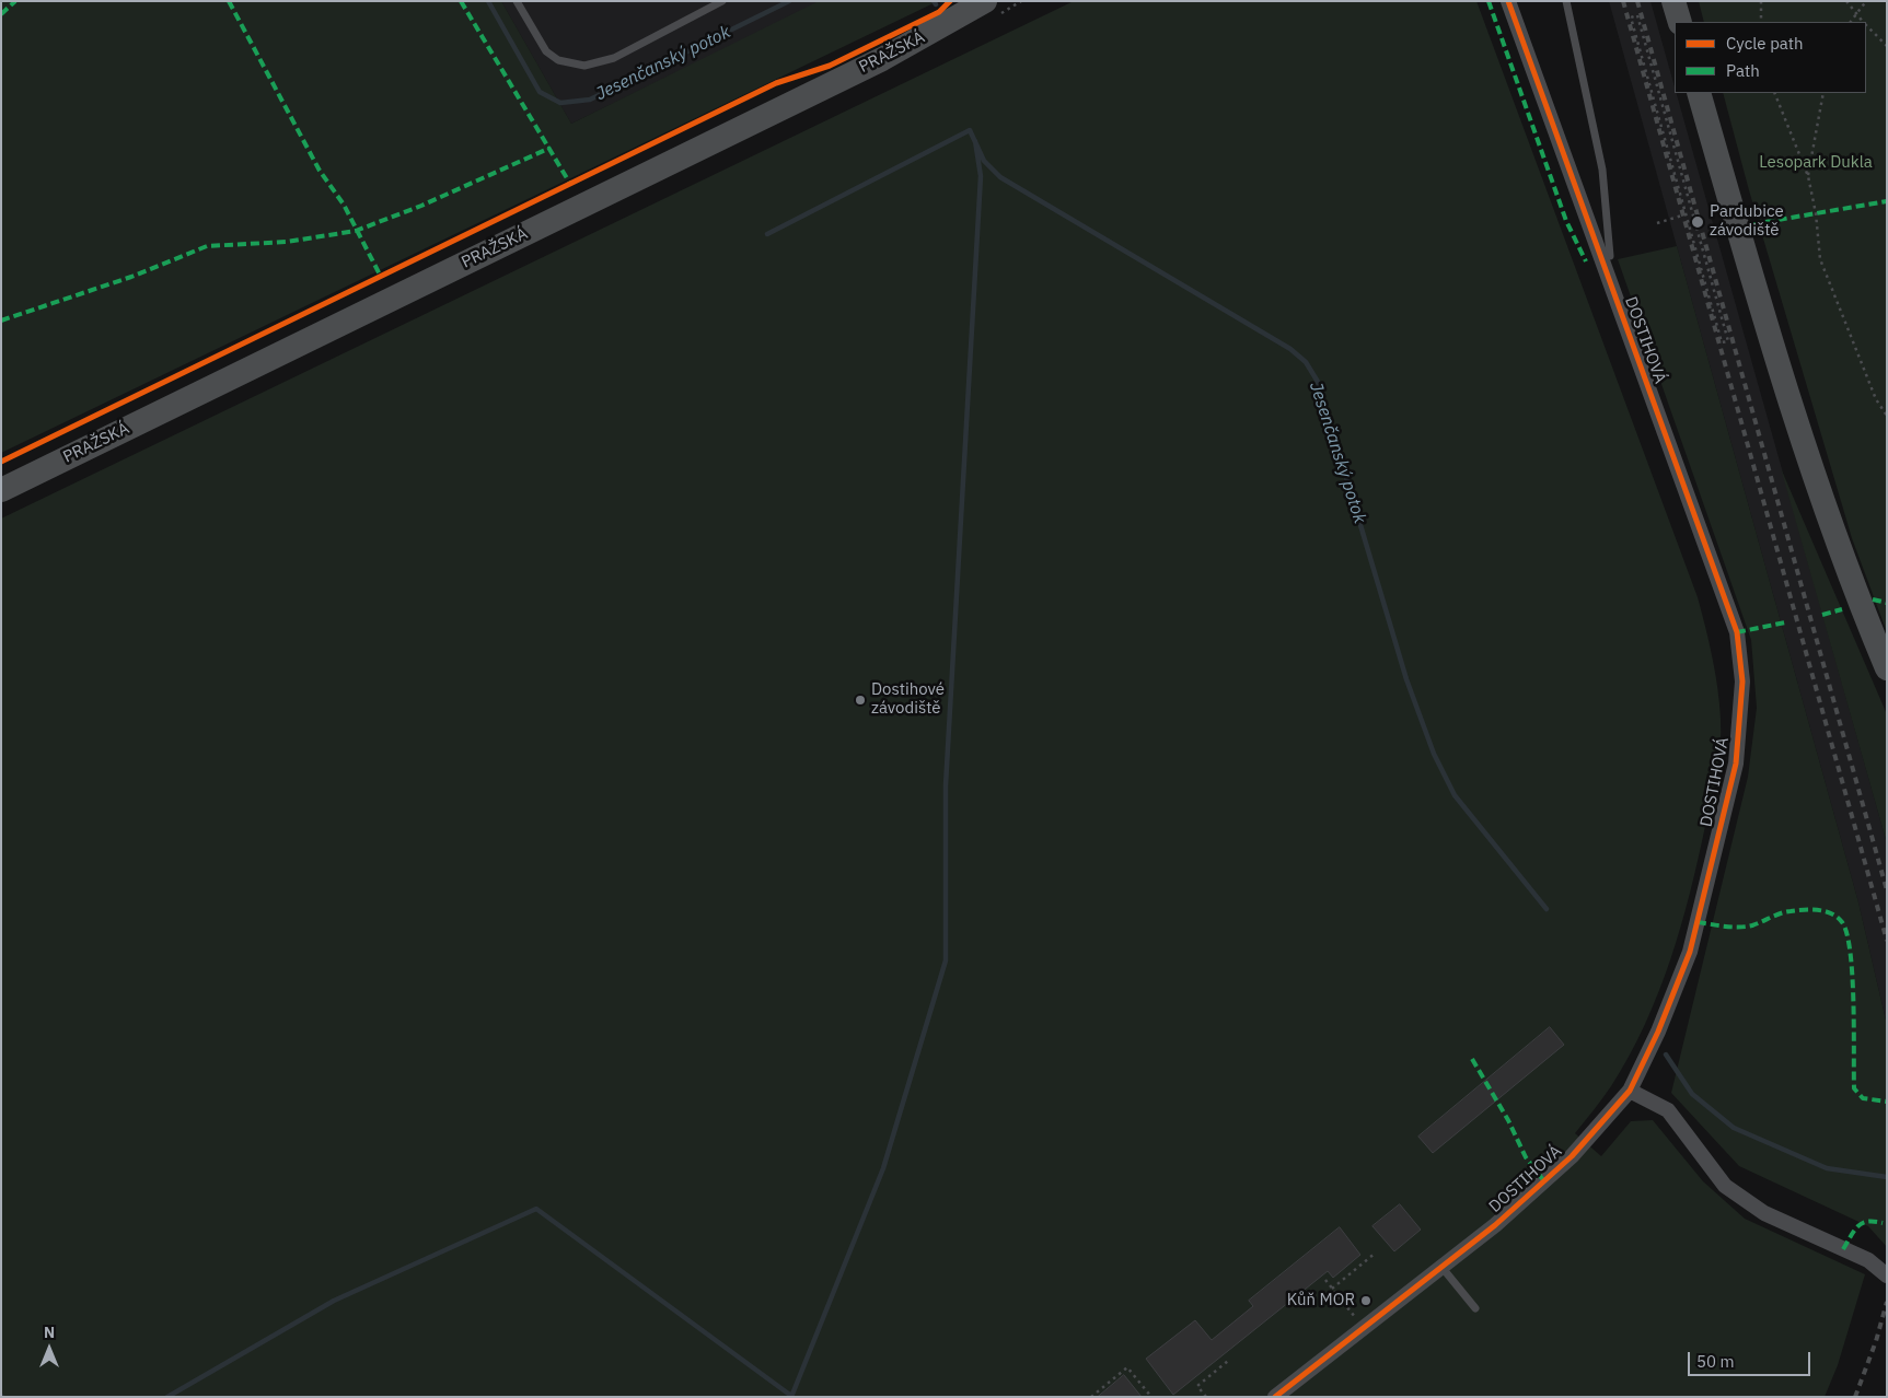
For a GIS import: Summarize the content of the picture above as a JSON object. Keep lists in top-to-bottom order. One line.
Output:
{"streets":{"main road":["PRAŽSKÁ"],"street":["DOSTIHOVÁ"]},"water":["Jesenčanský potok"],"parks":["Lesopark Dukla"],"places":["Pardubice závodiště","Dostihové závodiště","Kůň MOR"],"legend":["Cycle path","Path"],"scale_bar":"50 m","north":"top"}
